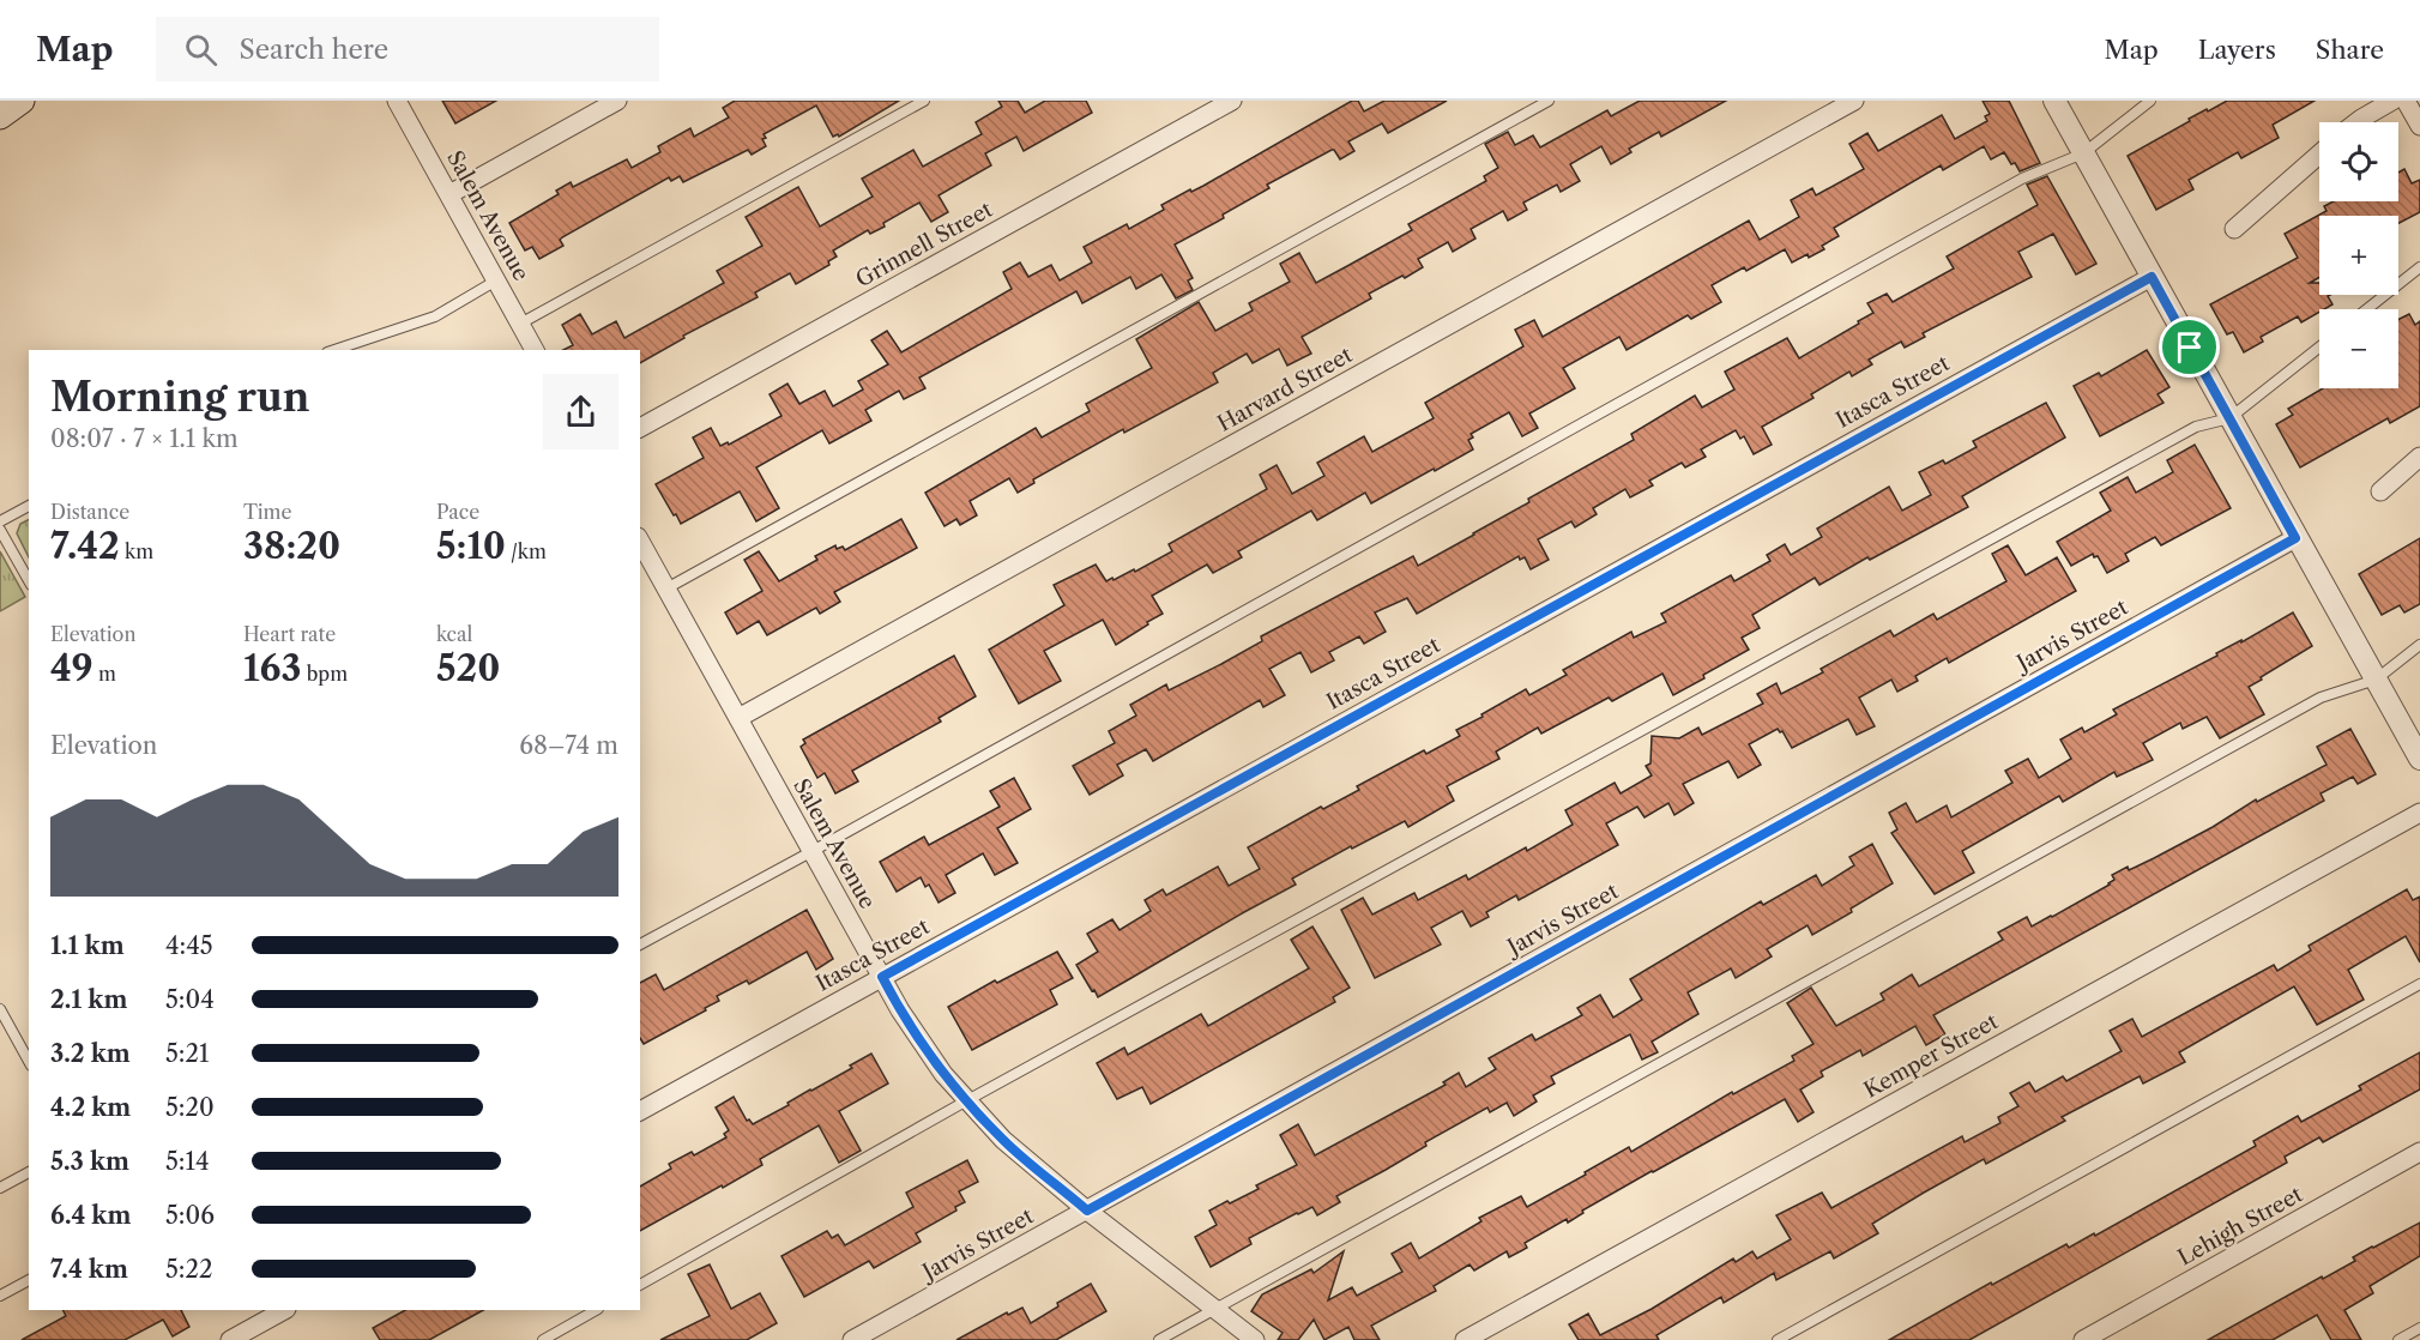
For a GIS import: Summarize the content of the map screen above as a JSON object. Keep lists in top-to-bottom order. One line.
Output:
{"streets":{"street":["Salem Avenue","Grinnell Street","Harvard Street","Itasca Street","Jarvis Street","Kemper Street","Lehigh Street"]},"crossings":[["Salem Avenue","Harvard Street"],["Salem Avenue","Itasca Street"],["Salem Avenue","Jarvis Street"]],"page":{"header":"Map","search":"Search here","nav":["Map","Layers","Share"],"map_buttons":["+","−"],"heading":["Morning run","08:07 · 7 × 1.1 km"],"stats":[["Distance","7.42 km"],["Time","38:20"],["Pace","5:10 /km"],["Elevation","49 m"],["Heart rate","163 bpm"],["kcal","520"]],"chart":["Elevation","68–74 m"],"list":[{"name":"1.1 km","note":"4:45"},{"name":"2.1 km","note":"5:04"},{"name":"3.2 km","note":"5:21"},{"name":"4.2 km","note":"5:20"},{"name":"5.3 km","note":"5:14"},{"name":"6.4 km","note":"5:06"},{"name":"7.4 km","note":"5:22"}]}}
